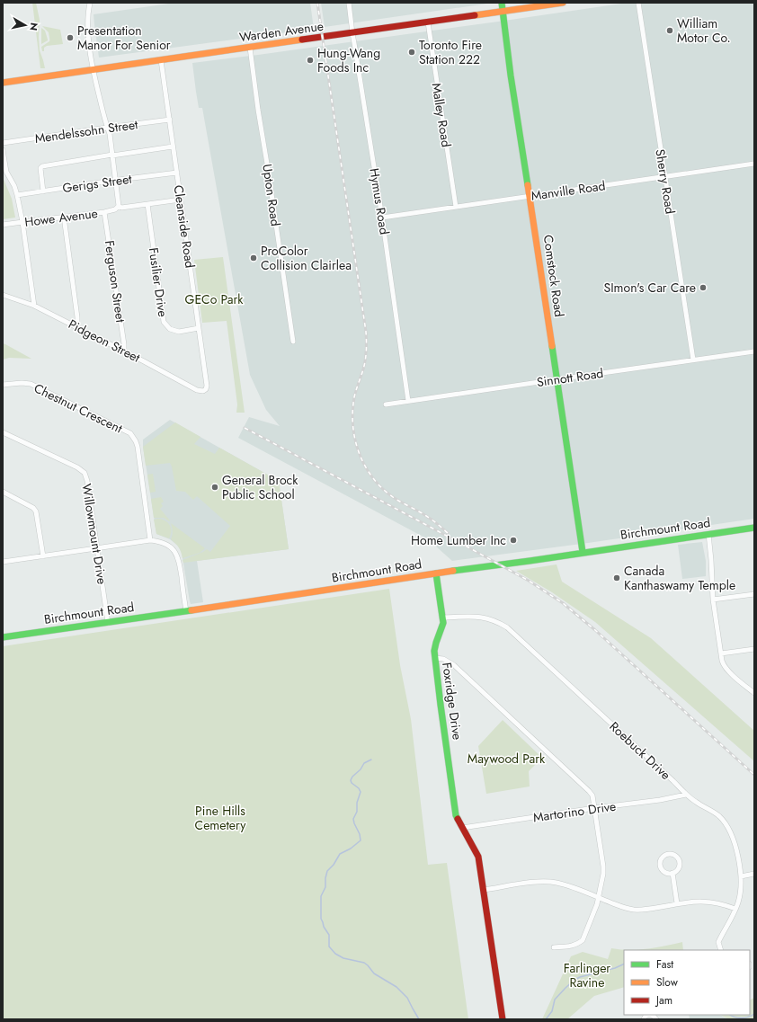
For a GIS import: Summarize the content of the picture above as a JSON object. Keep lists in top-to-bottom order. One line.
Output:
{"streets":{"main road":["Warden Avenue","Comstock Road","Birchmount Road","Foxridge Drive"],"street":["Malley Road","Mendelssohn Street","Sherry Road","Gerigs Street","Manville Road","Upton Road","Hymus Road","Howe Avenue","Cleanside Road","Ferguson Street","Fusilier Drive","Pidgeon Street","Sinnott Road","Chestnut Crescent","Willowmount Drive","Roebuck Drive","Martorino Drive"]},"crossings":[["Warden Avenue","Malley Road"],["Warden Avenue","Upton Road"],["Warden Avenue","Hymus Road"],["Warden Avenue","Cleanside Road"],["Warden Avenue","Comstock Road"],["Malley Road","Manville Road"],["Mendelssohn Street","Cleanside Road"],["Sherry Road","Manville Road"],["Sherry Road","Sinnott Road"],["Gerigs Street","Cleanside Road"],["Manville Road","Hymus Road"],["Manville Road","Comstock Road"],["Hymus Road","Sinnott Road"],["Howe Avenue","Cleanside Road"],["Howe Avenue","Ferguson Street"],["Howe Avenue","Fusilier Drive"],["Cleanside Road","Fusilier Drive"],["Cleanside Road","Pidgeon Street"],["Comstock Road","Sinnott Road"],["Comstock Road","Birchmount Road"],["Ferguson Street","Pidgeon Street"],["Birchmount Road","Willowmount Drive"],["Birchmount Road","Foxridge Drive"],["Foxridge Drive","Roebuck Drive"],["Foxridge Drive","Martorino Drive"],["Roebuck Drive","Martorino Drive"]],"parks":["GECo Park","Maywood Park","Pine Hills Cemetery","Farlinger Ravine"],"places":["William Motor Co.","Presentation Manor For Senior","Toronto Fire Station 222","Hung-Wang Foods Inc","ProColor Collision Clairlea","SImon's Car Care","General Brock Public School","Home Lumber Inc","Canada Kanthaswamy Temple"],"legend":["Fast","Slow","Jam"],"north":"right"}
